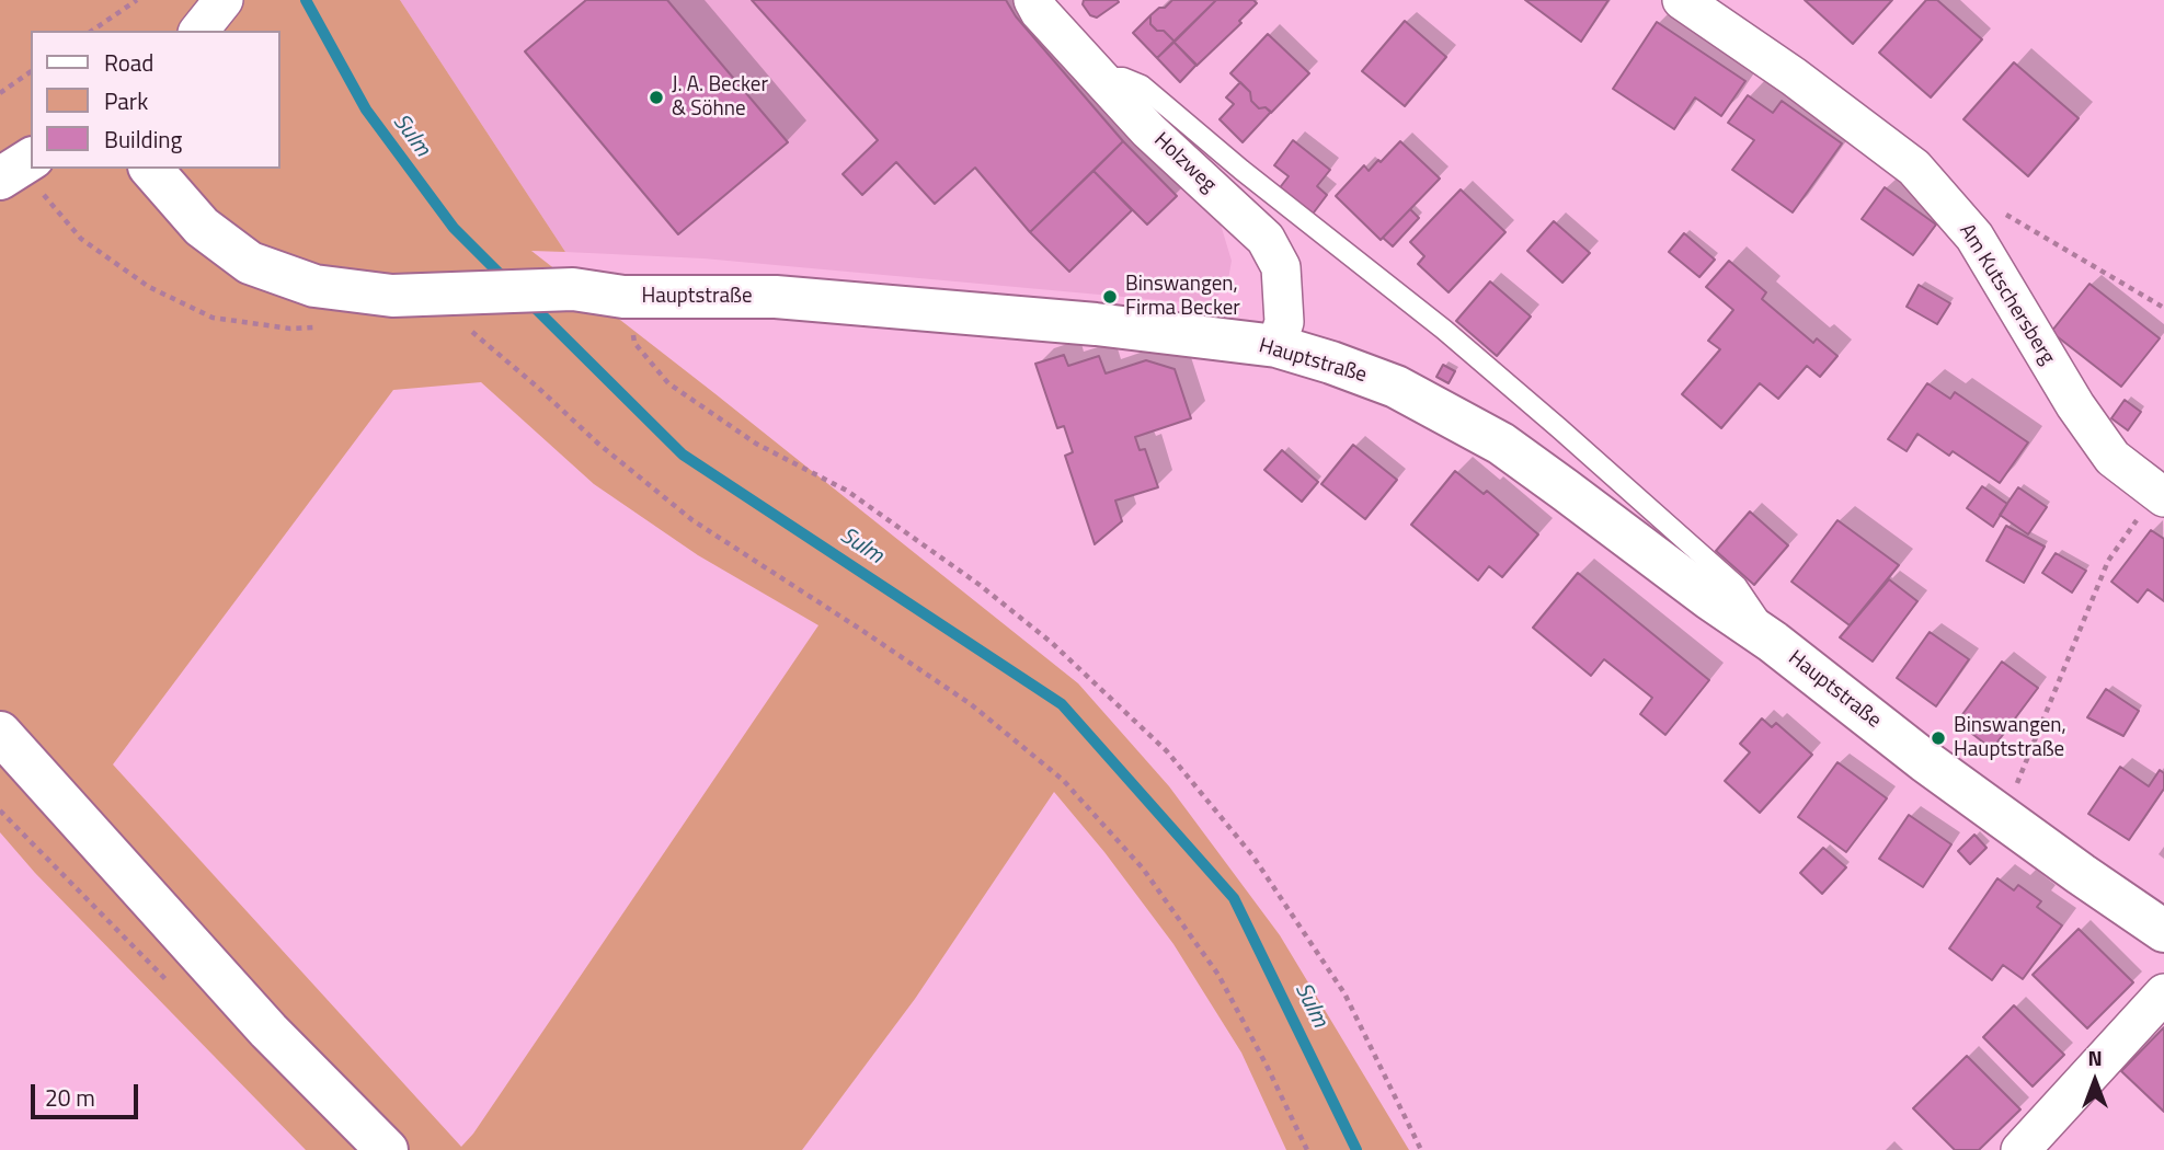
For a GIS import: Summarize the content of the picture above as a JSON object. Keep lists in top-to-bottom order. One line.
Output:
{"streets":{"street":["Holzweg","Am Kutschersberg","Hauptstraße"]},"crossings":[["Holzweg","Hauptstraße"]],"water":["Sulm"],"places":["J. A. Becker & Söhne","Binswangen, Firma Becker","Binswangen, Hauptstraße"],"legend":["Road","Park","Building"],"scale_bar":"20 m","north":"top"}
